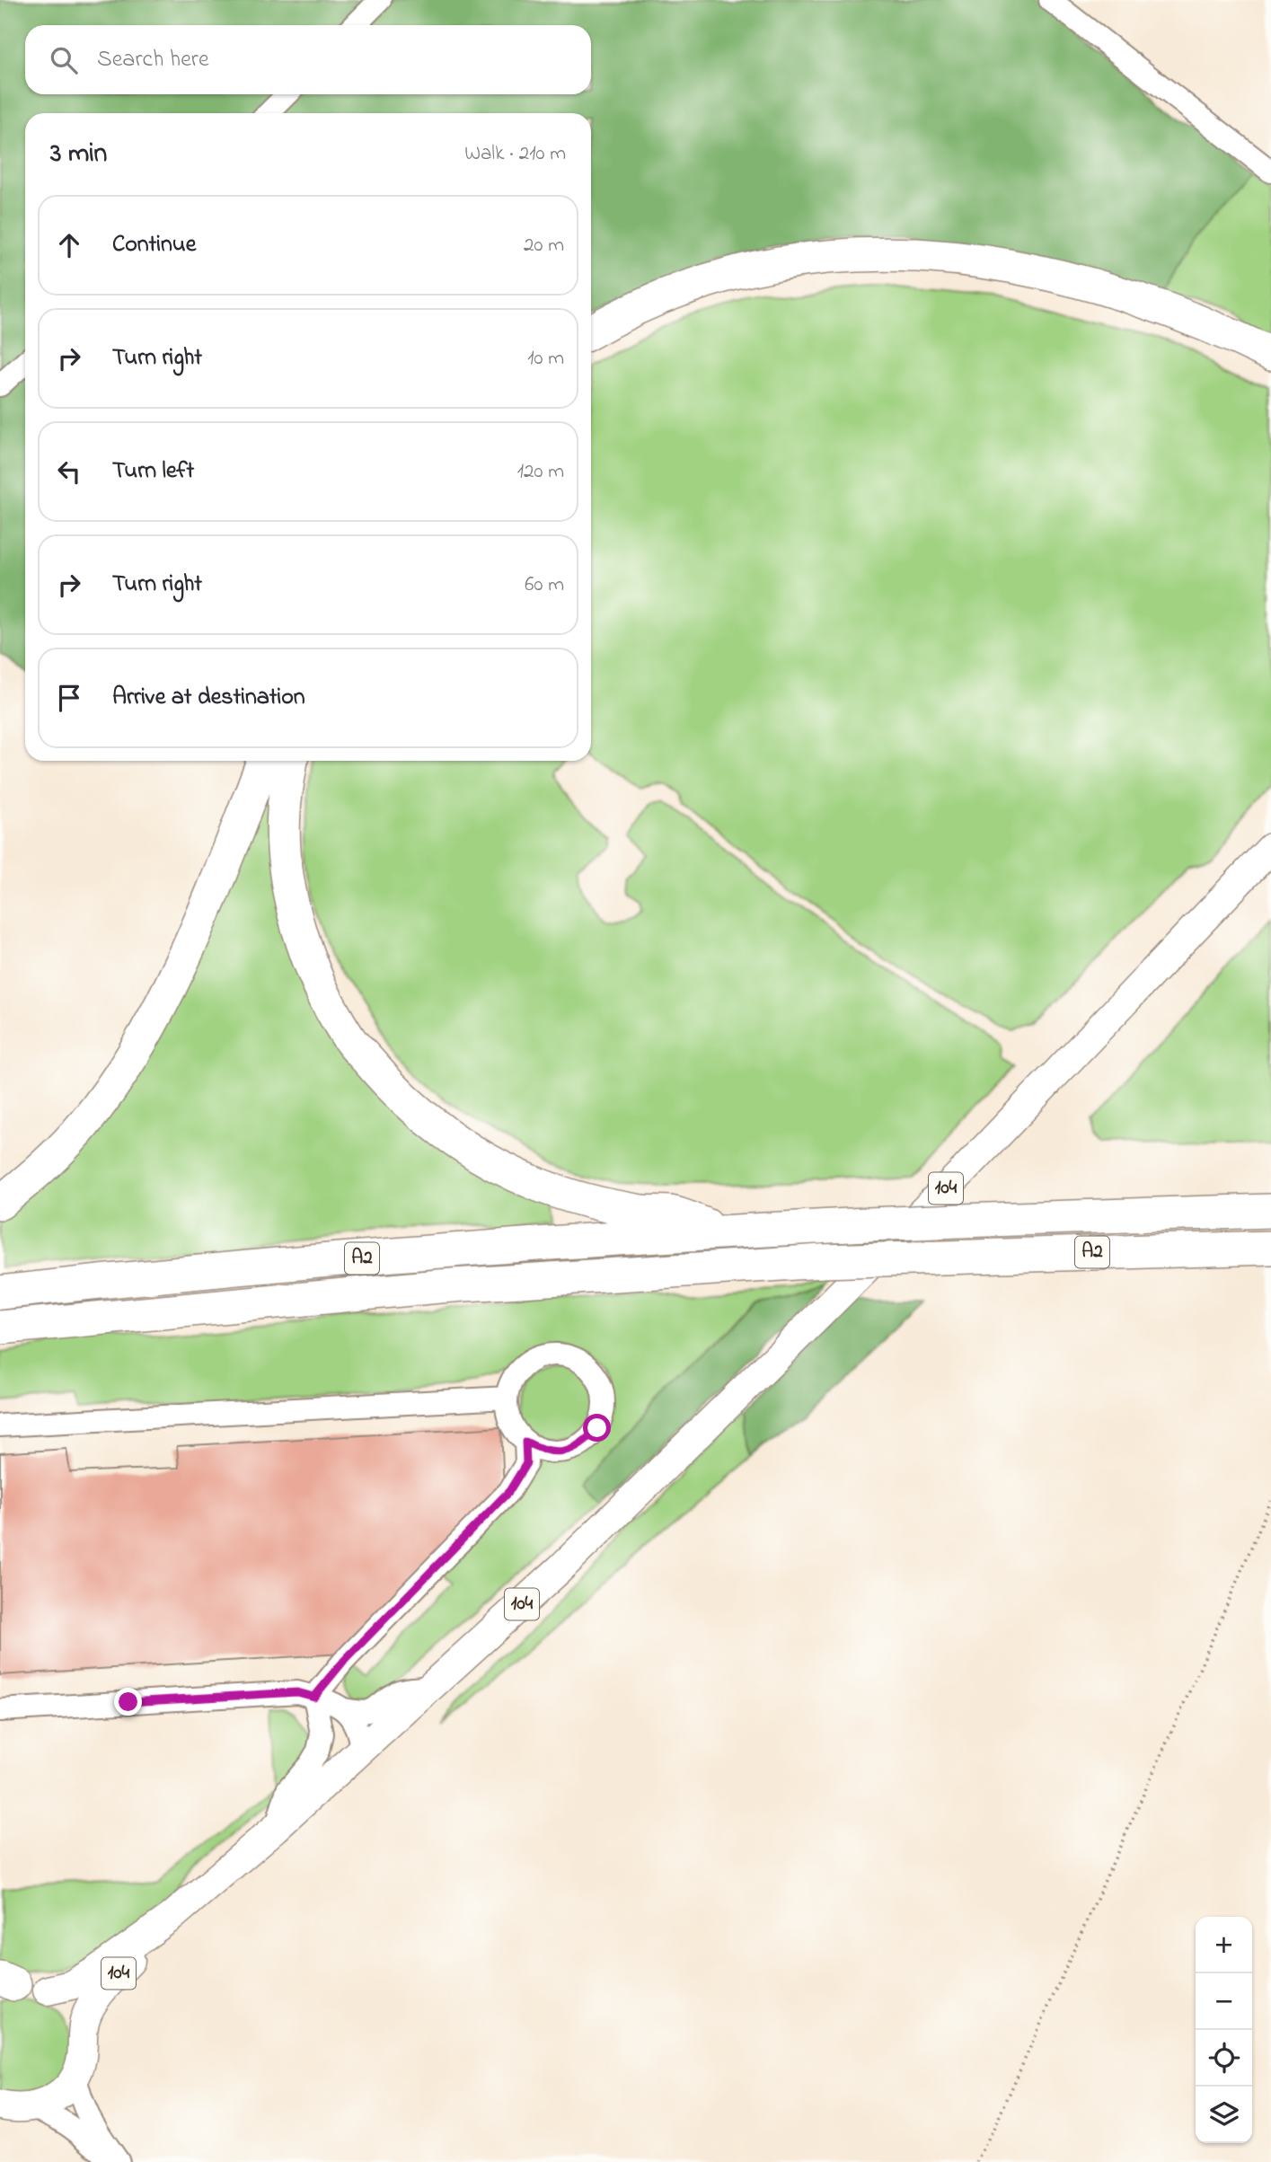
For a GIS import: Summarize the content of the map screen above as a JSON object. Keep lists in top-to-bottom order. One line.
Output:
{"streets":{"highway":["A2"],"main road":["104"]},"page":{"search":"Search here","heading":["3 min","Walk · 210 m"],"list":[["Continue","20 m"],["Turn right","10 m"],["Turn left","120 m"],["Turn right","60 m"],"Arrive at destination"],"map_buttons":["+","−"]}}
